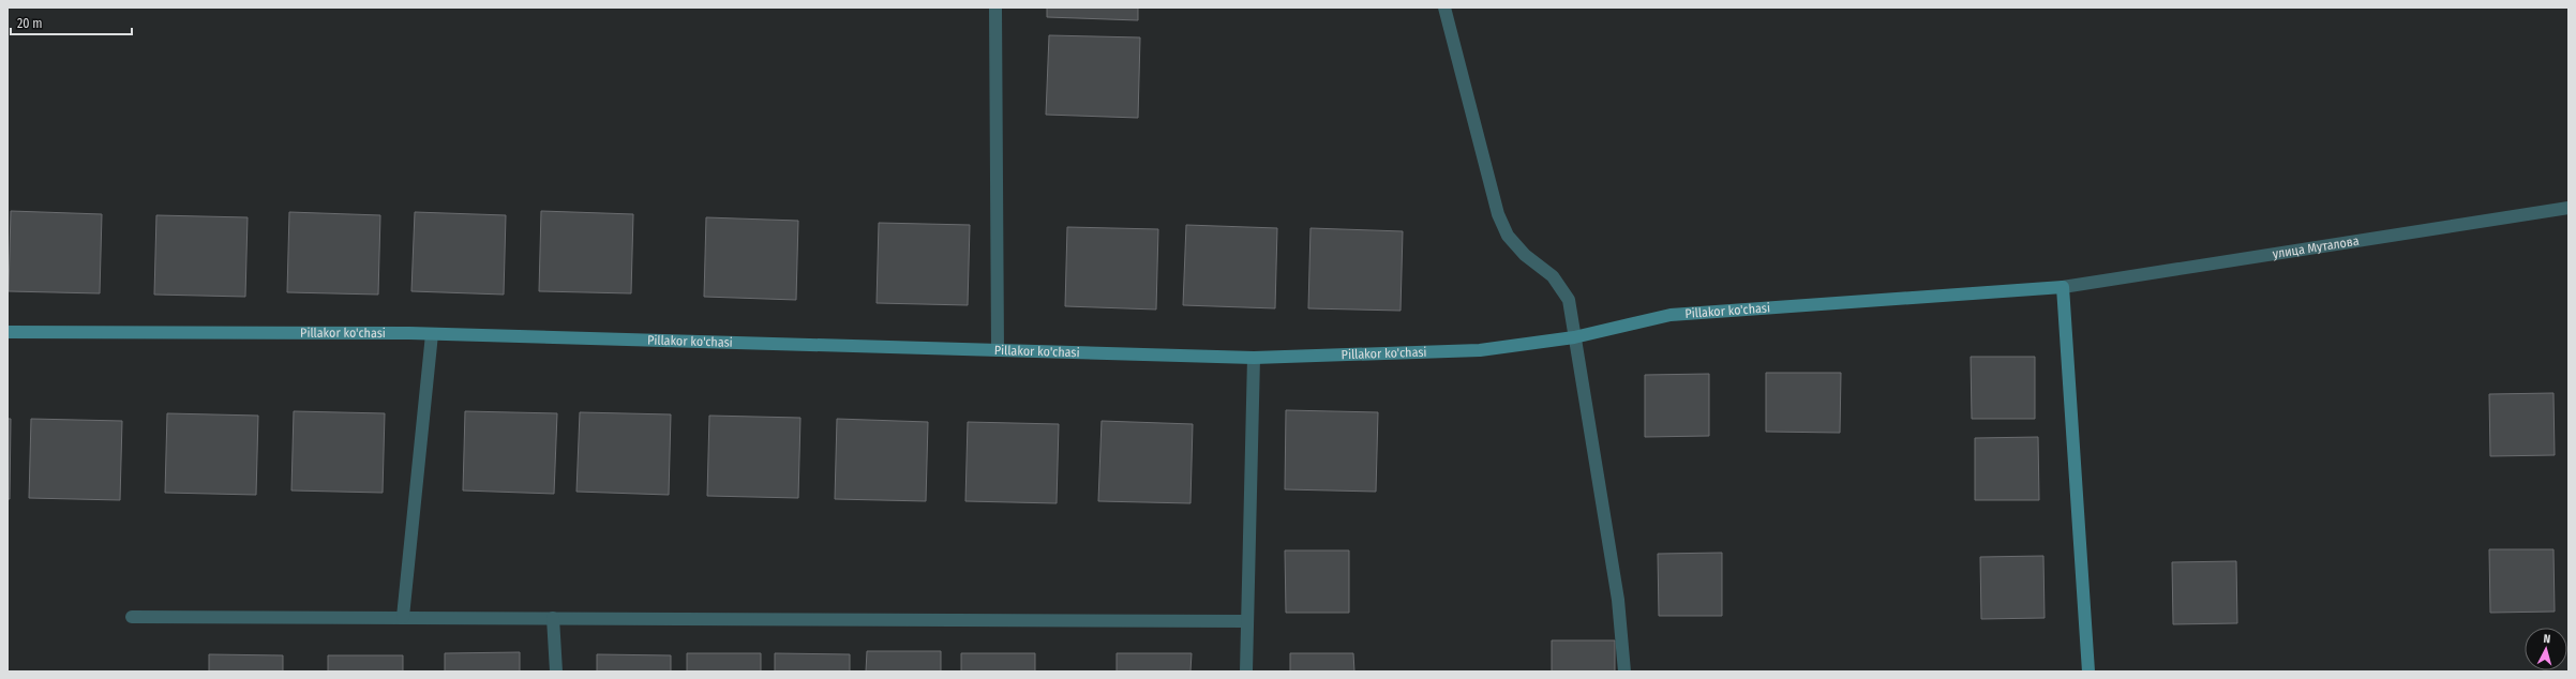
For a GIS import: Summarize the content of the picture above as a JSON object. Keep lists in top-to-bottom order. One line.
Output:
{"streets":{"street":["улица Муталова","Pillakor ko'chasi"]},"crossings":[["улица Муталова","Pillakor ko'chasi"]],"scale_bar":"20 m","north":"top"}
